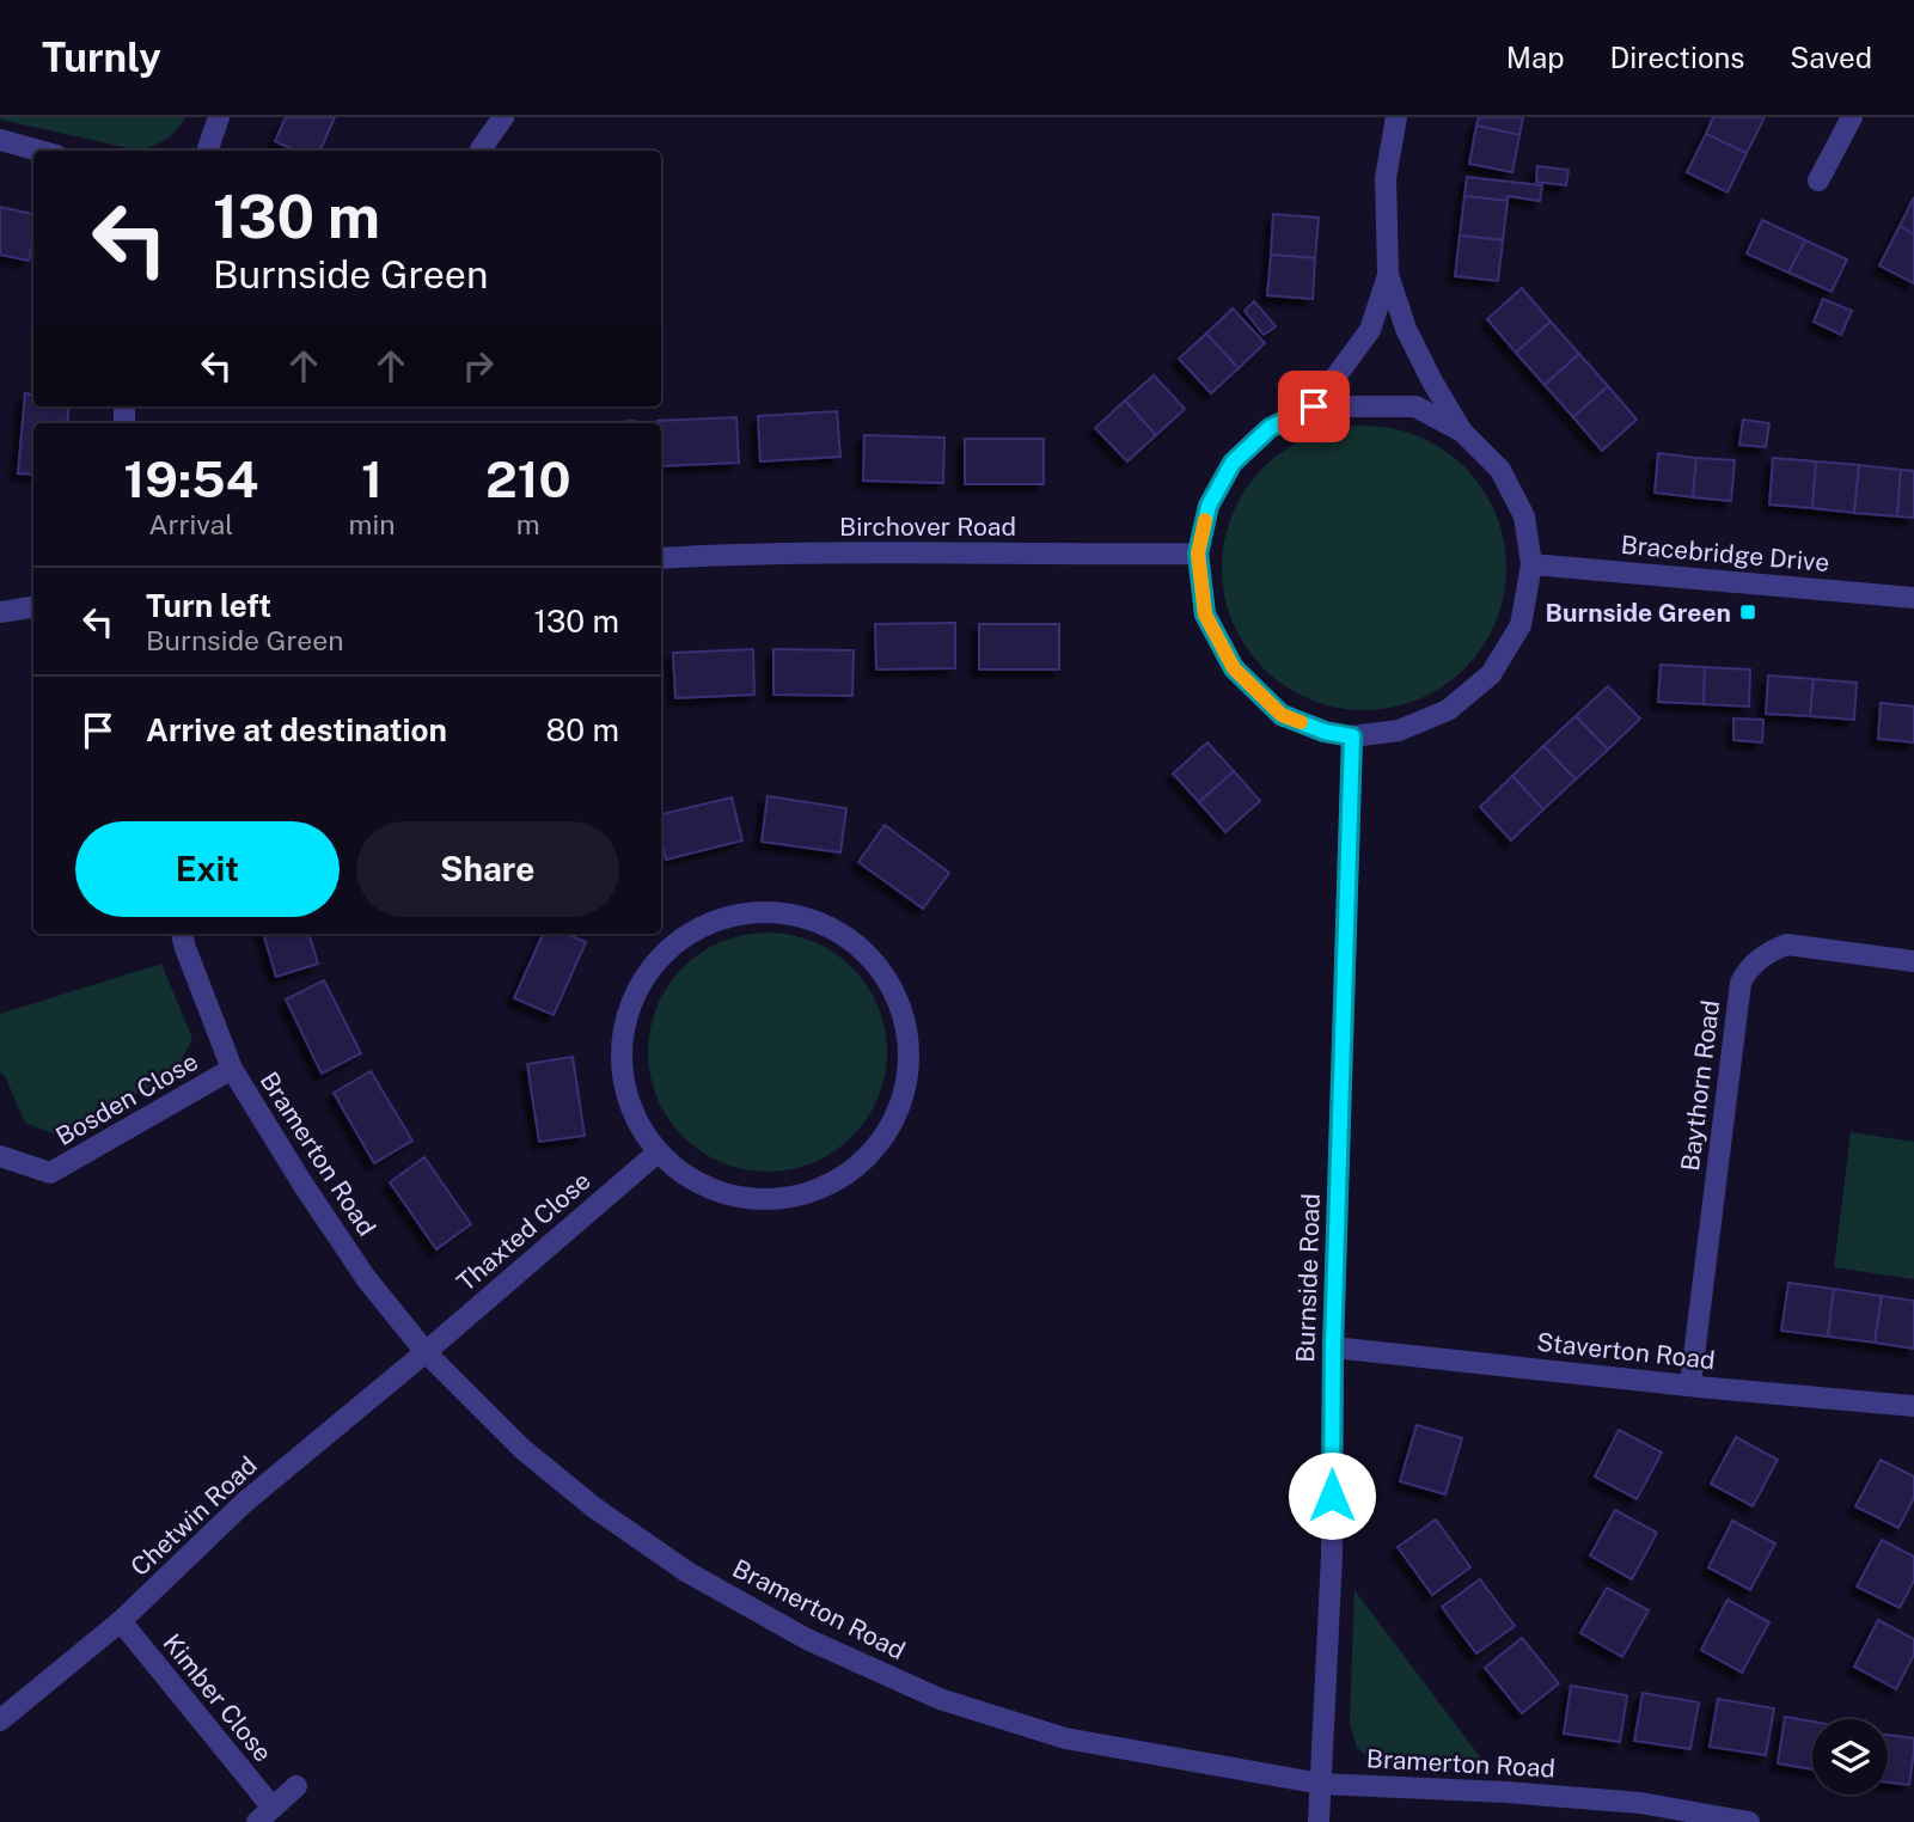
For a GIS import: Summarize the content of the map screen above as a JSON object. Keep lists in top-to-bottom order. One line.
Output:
{"streets":{"street":["Birchover Road","Bracebridge Drive","Baythorn Road","Bosden Close","Bramerton Road","Thaxted Close","Burnside Road","Staverton Road","Chetwin Road","Kimber Close"]},"crossings":[["Baythorn Road","Staverton Road"],["Bosden Close","Bramerton Road"],["Bramerton Road","Thaxted Close"],["Bramerton Road","Burnside Road"],["Bramerton Road","Chetwin Road"],["Thaxted Close","Chetwin Road"],["Burnside Road","Staverton Road"],["Chetwin Road","Kimber Close"]],"places":{"transit":["Burnside Green"]},"page":{"header":"Turnly","nav":["Map","Directions","Saved"],"turn":["130 m","Burnside Green"],"eta":["19:54","Arrival","1","min","210","m"],"list":[{"name":"Turn left","note":"Burnside Green","value":"130 m"},{"name":"Arrive at destination","value":"80 m"}],"buttons":["Exit","Share"]}}
